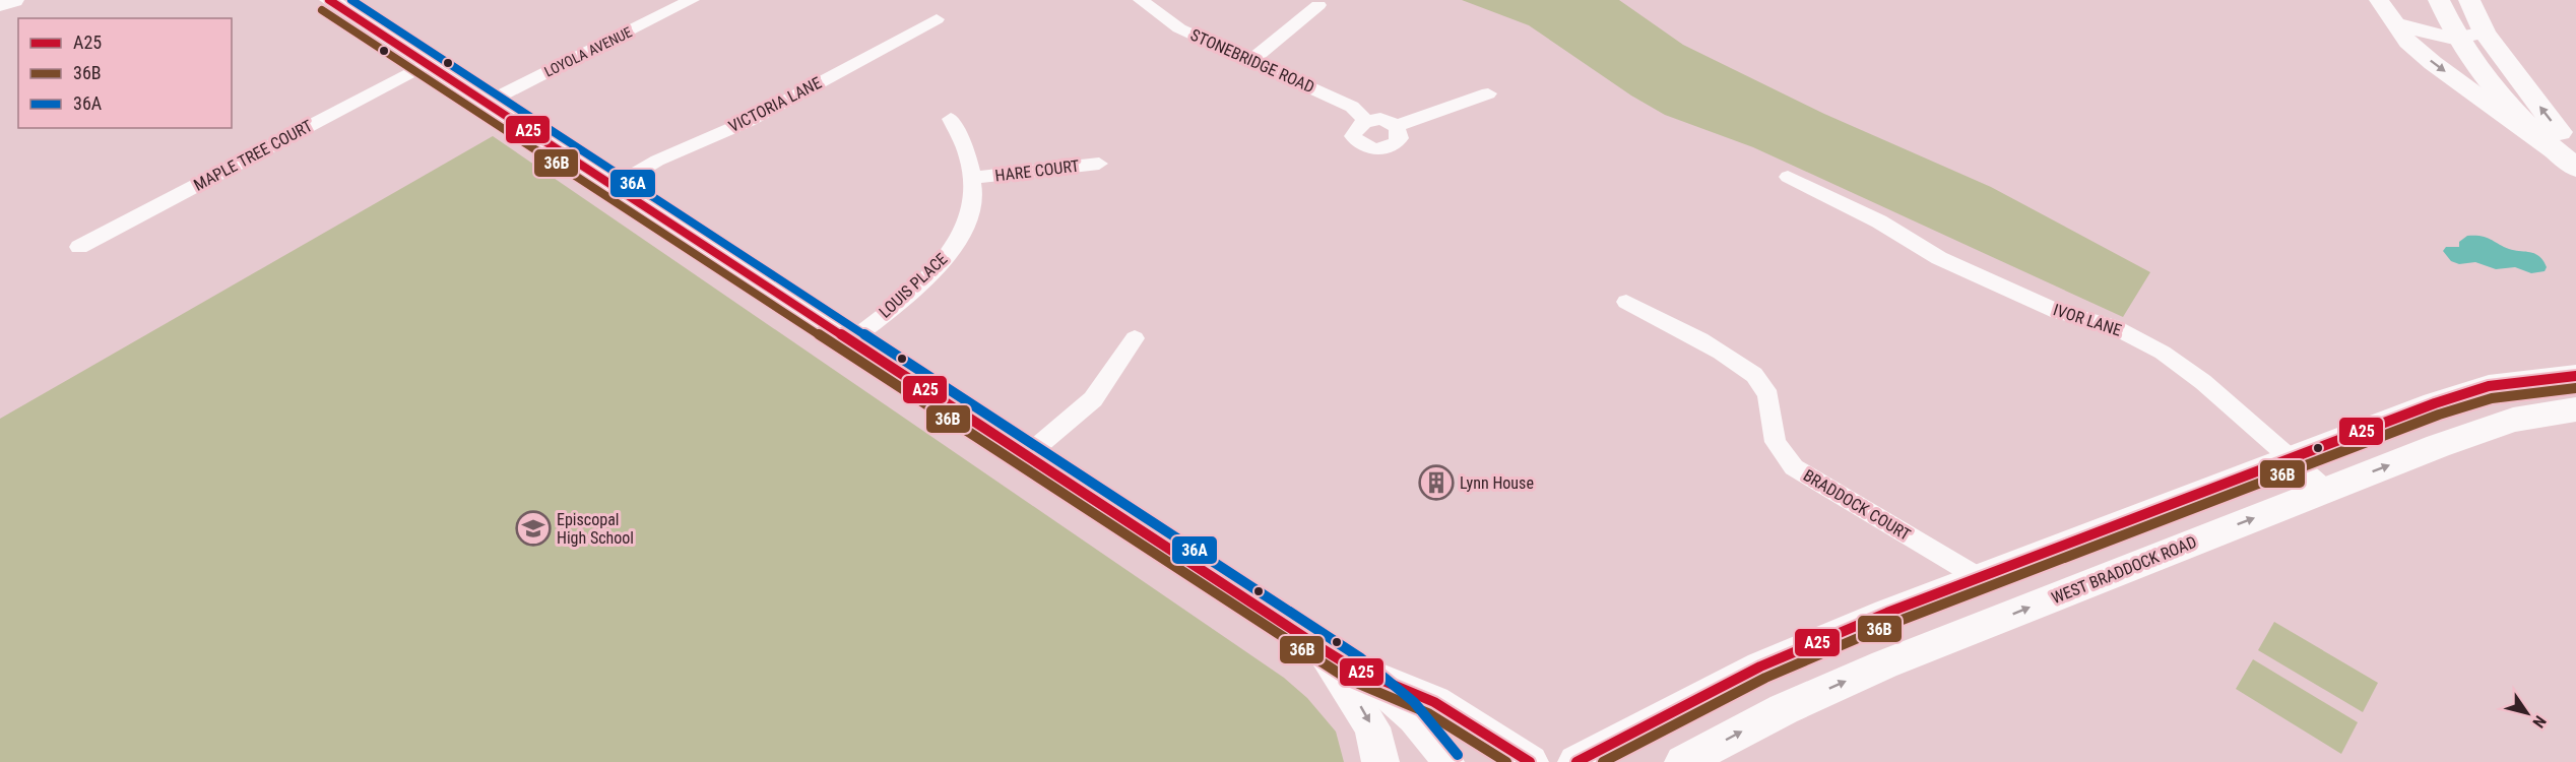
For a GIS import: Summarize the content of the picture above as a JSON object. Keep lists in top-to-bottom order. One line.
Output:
{"streets":{"main road":["WEST BRADDOCK ROAD"],"street":["LOYOLA AVENUE","STONEBRIDGE ROAD","VICTORIA LANE","MAPLE TREE COURT","HARE COURT","LOUIS PLACE","IVOR LANE","BRADDOCK COURT"]},"crossings":[["HARE COURT","LOUIS PLACE"],["IVOR LANE","WEST BRADDOCK ROAD"]],"places":{"building":["Lynn House"],"school or university":["Episcopal High School"]},"lines":["transit line A25","transit line 36A","transit line 36B"],"legend":["A25","36B","36A"],"north":"bottom right"}
